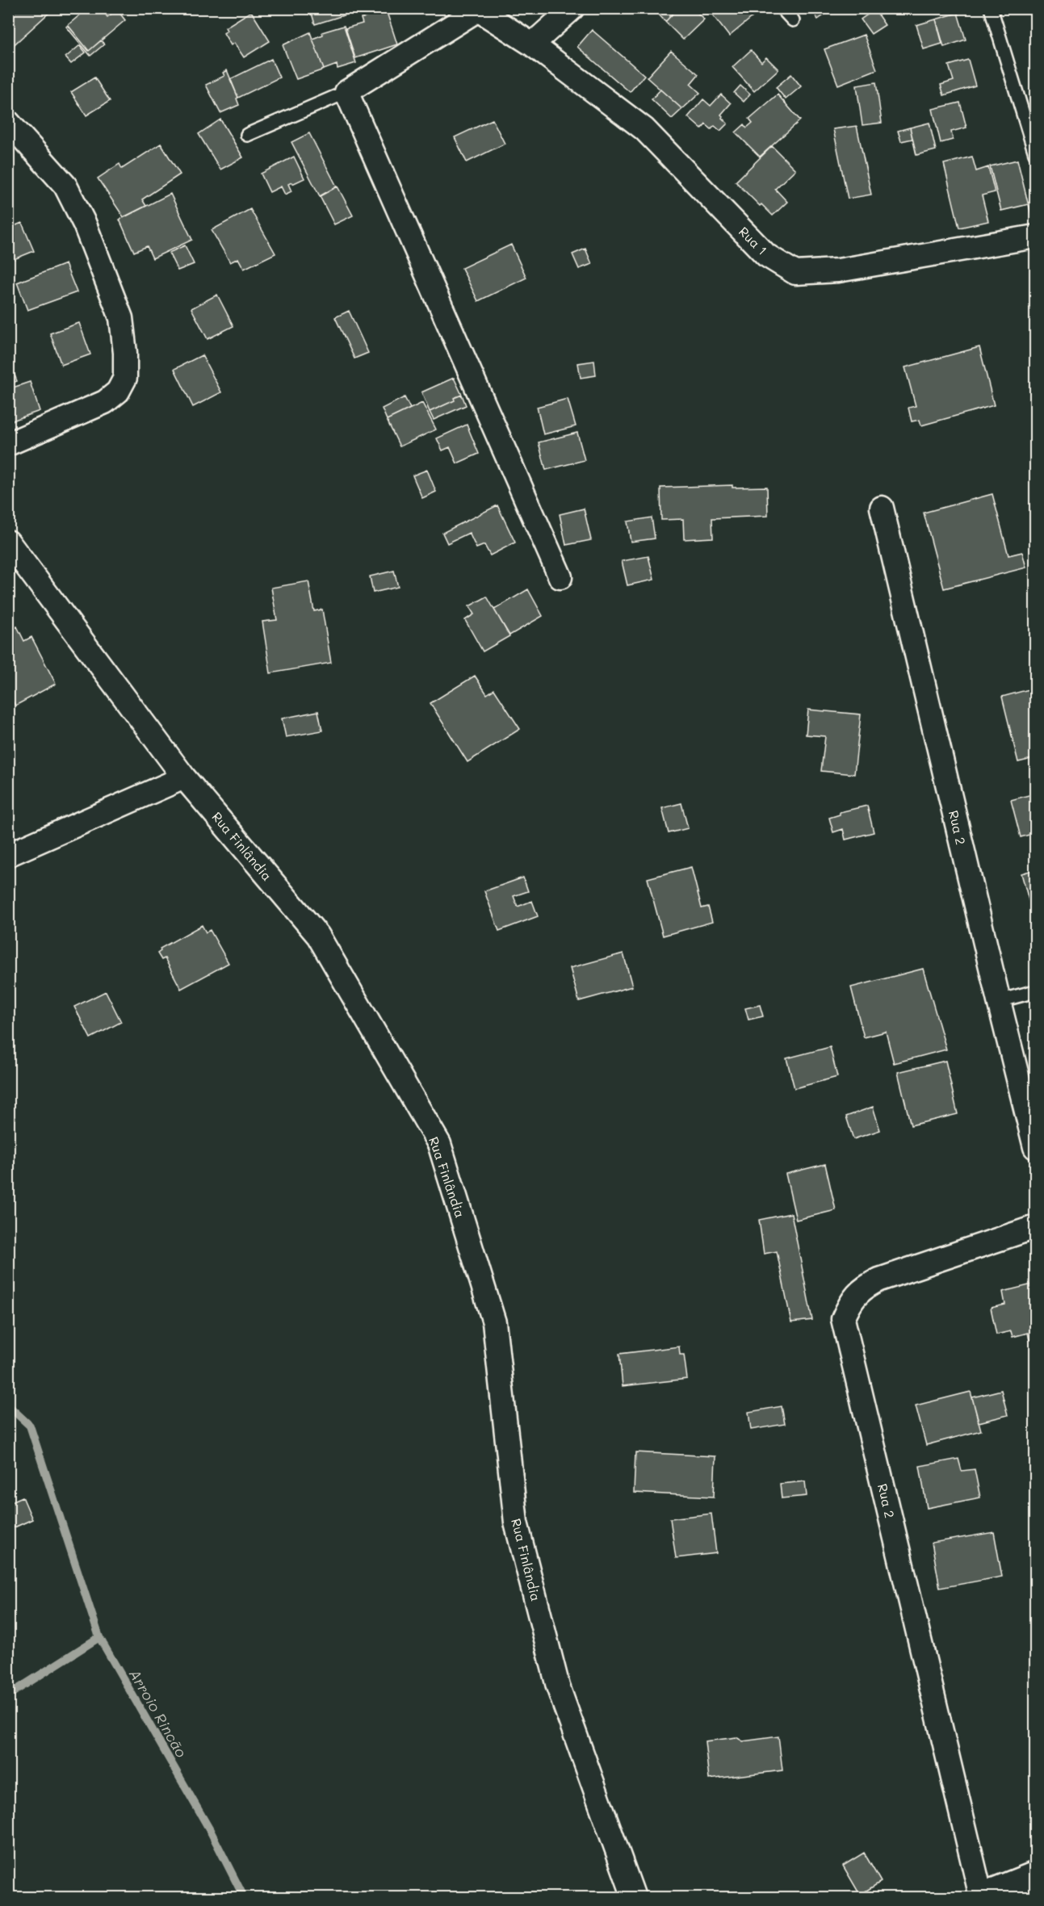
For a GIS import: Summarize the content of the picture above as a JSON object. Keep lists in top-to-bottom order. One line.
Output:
{"streets":{"street":["Rua 1","Rua 2","Rua Finlândia"]},"water":["Arroio Rincão"]}
